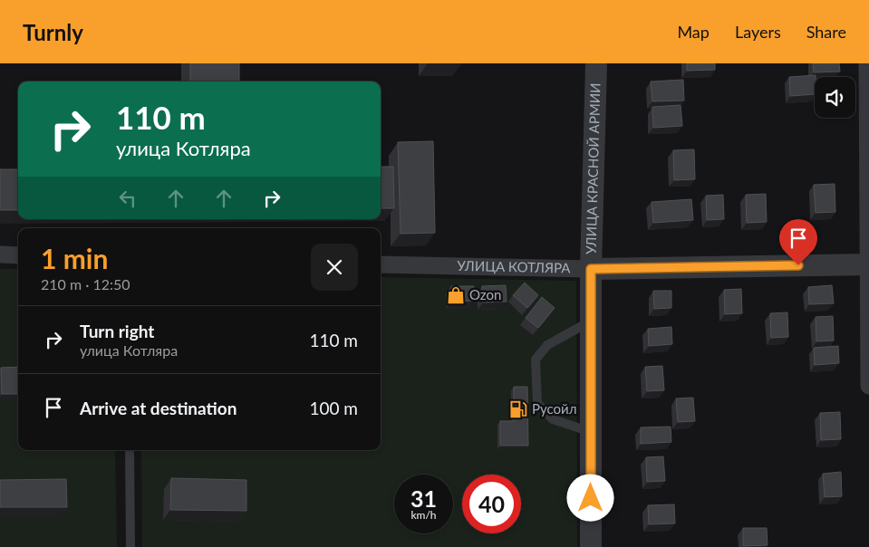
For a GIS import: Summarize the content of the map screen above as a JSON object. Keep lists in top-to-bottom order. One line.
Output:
{"streets":{"street":["УЛИЦА КРАСНОЙ АРМИИ","УЛИЦА КОТЛЯРА"]},"crossings":[["УЛИЦА КРАСНОЙ АРМИИ","УЛИЦА КОТЛЯРА"]],"places":{"shop":["Ozon"],"fuel station":["Русойл"]},"page":{"header":"Turnly","nav":["Map","Layers","Share"],"turn":["110 m","улица Котляра"],"heading":["1 min","210 m · 12:50"],"list":[{"name":"Turn right","note":"улица Котляра","value":"110 m"},{"name":"Arrive at destination","value":"100 m"}],"speed":"31 km/h","limit":"40"}}
